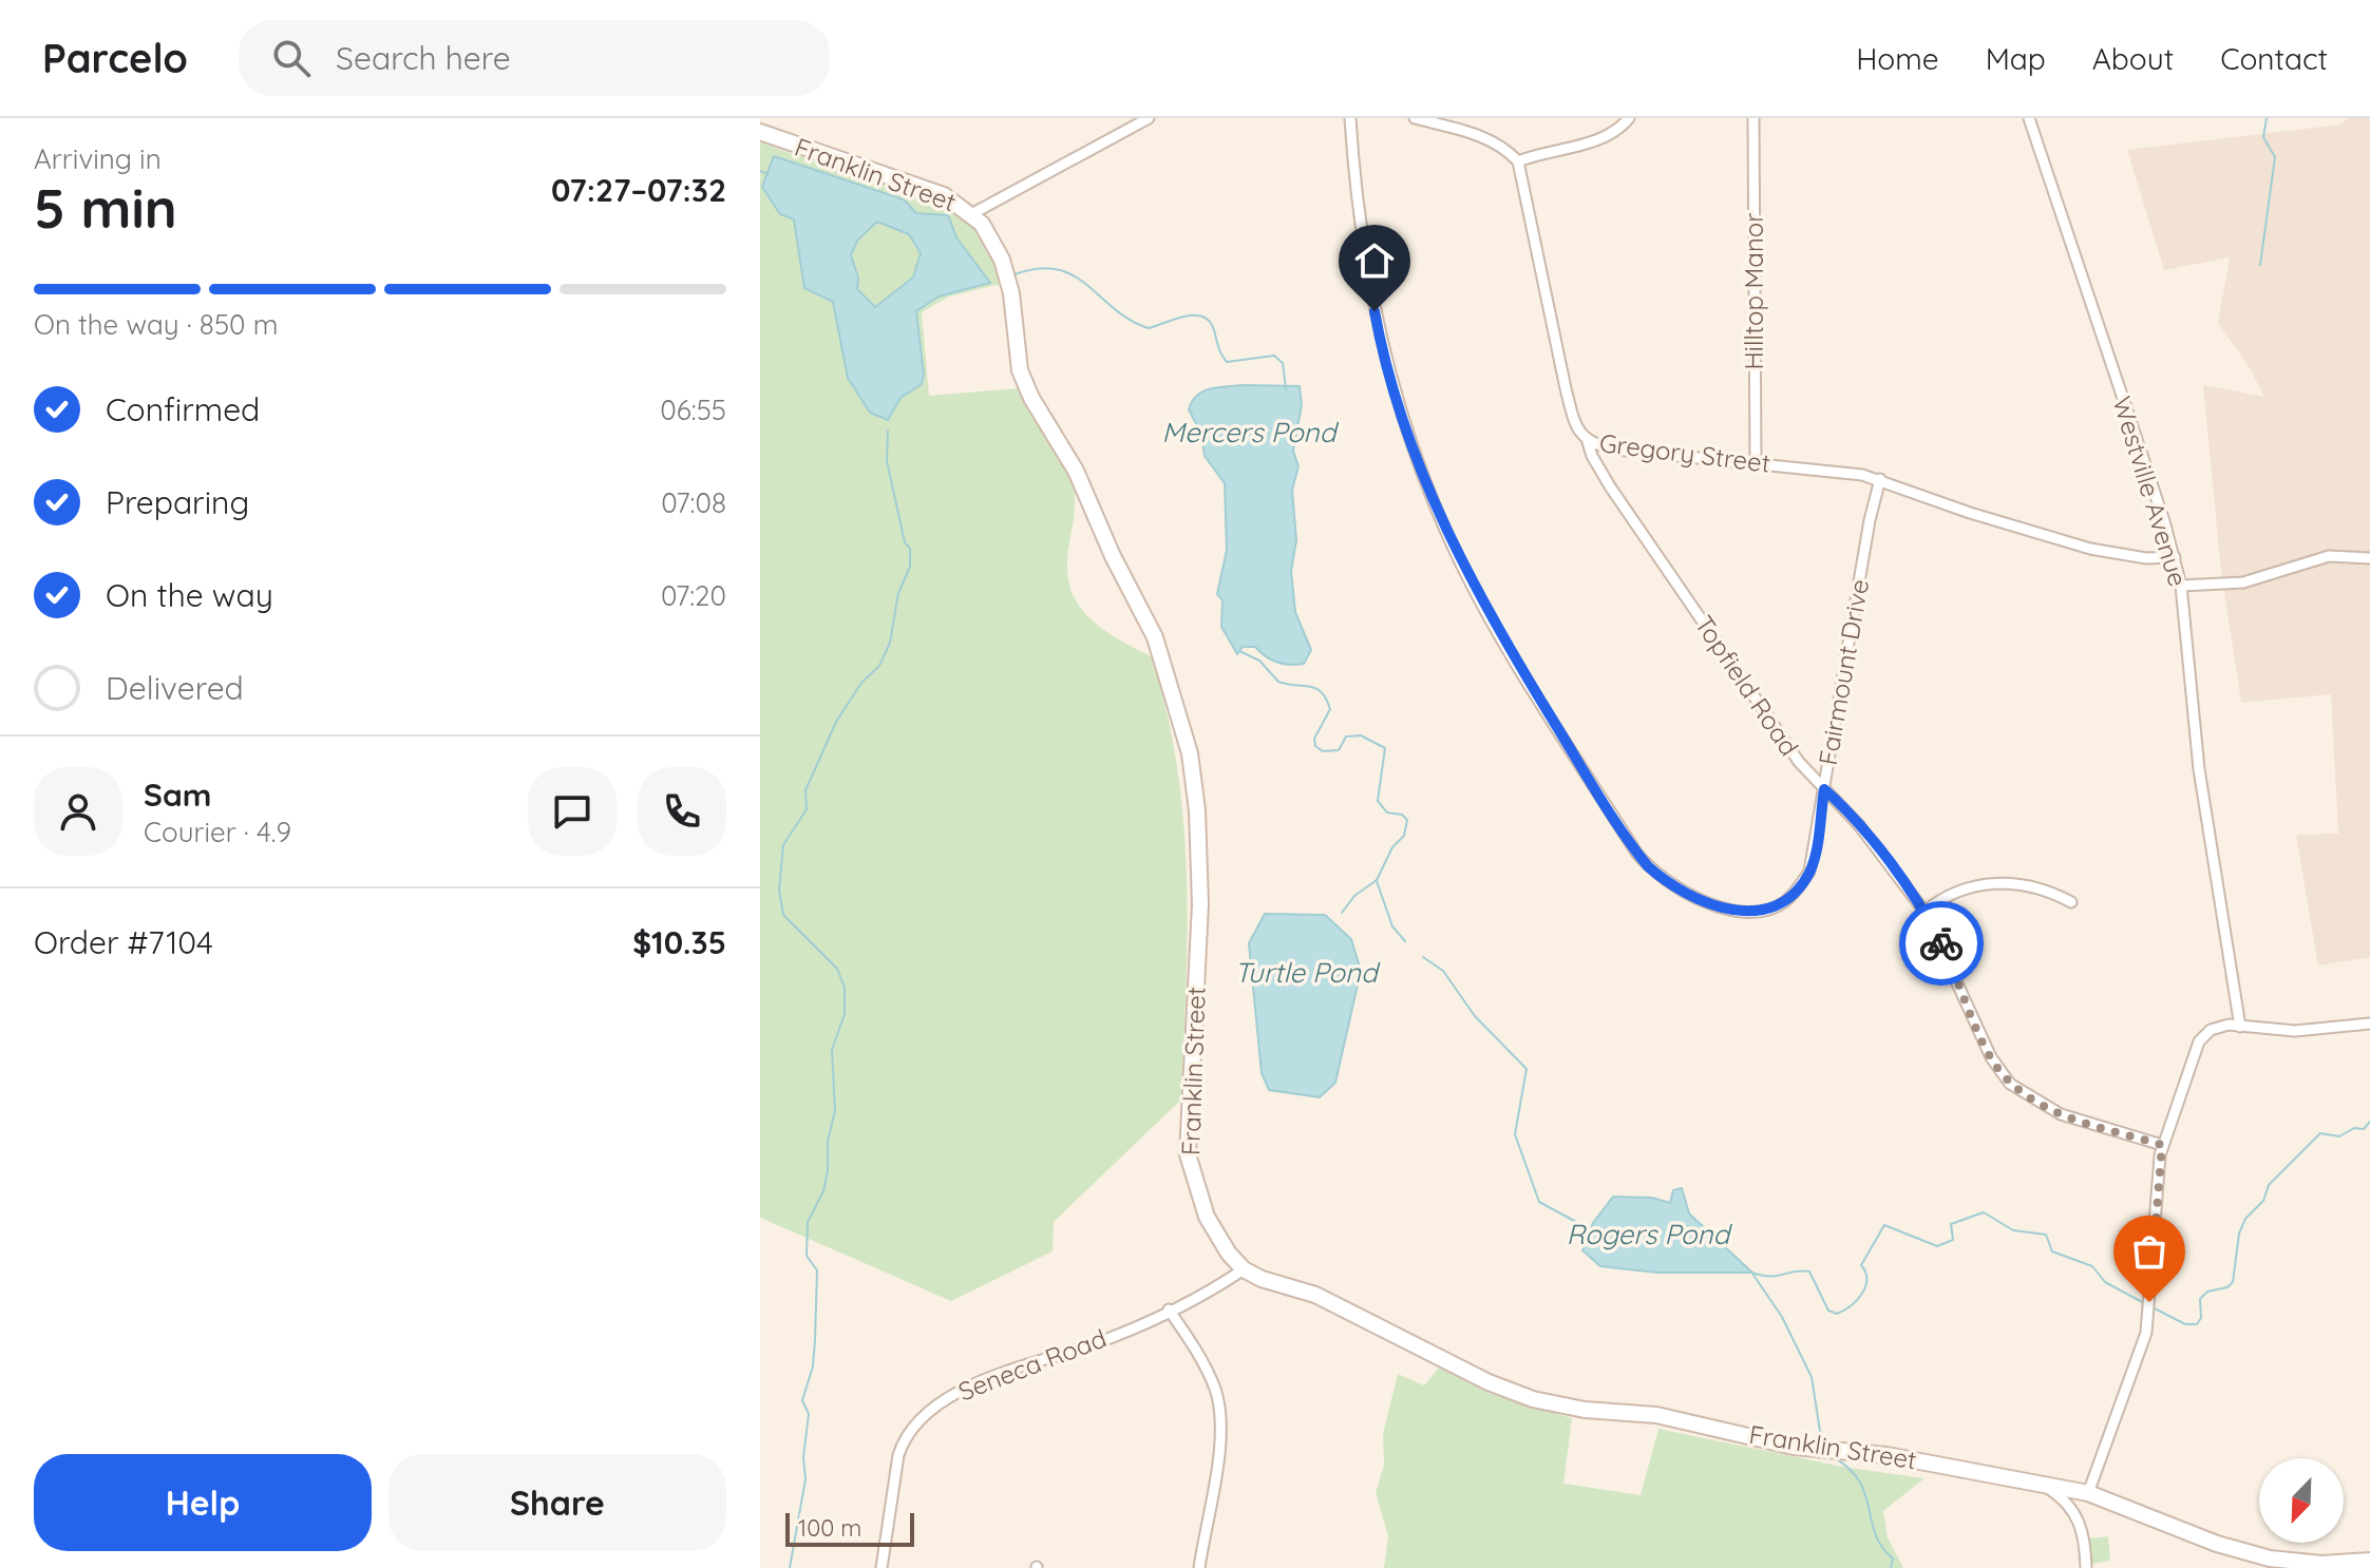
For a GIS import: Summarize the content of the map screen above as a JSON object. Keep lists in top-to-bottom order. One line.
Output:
{"streets":{"main road":["Franklin Street"],"street":["Hilltop Manor","Gregory Street","Westville Avenue","Fairmount Drive","Topfield Road","Seneca Road"]},"crossings":[["Franklin Street","Seneca Road"],["Hilltop Manor","Gregory Street"],["Gregory Street","Westville Avenue"],["Gregory Street","Fairmount Drive"],["Gregory Street","Topfield Road"],["Fairmount Drive","Topfield Road"]],"water":["Mercers Pond","Turtle Pond","Rogers Pond"],"scale_bar":"100 m","north":"bottom left","page":{"header":"Parcelo","search":"Search here","nav":["Home","Map","About","Contact"],"heading":["5 min","Arriving in","07:27–07:32"],"panel":["Sam","Courier · 4.9","Order #7104","$10.35"],"bar":"On the way · 850 m","list":[["Confirmed","06:55"],["Preparing","07:08"],["On the way","07:20"],"Delivered"],"buttons":["Help","Share"],"scale":"100 m"}}
